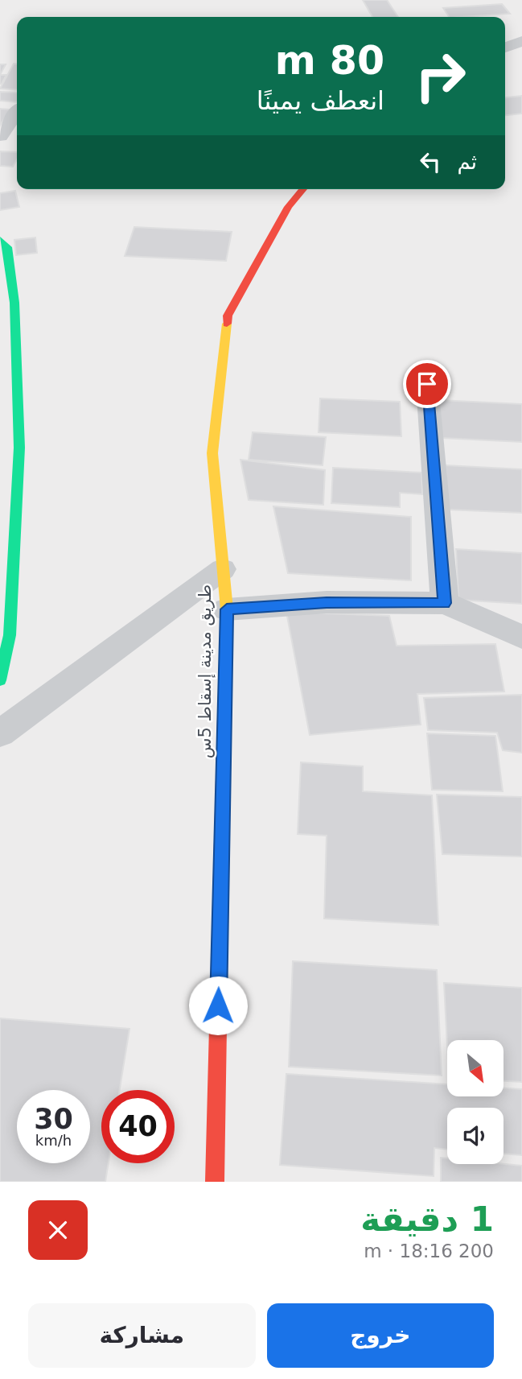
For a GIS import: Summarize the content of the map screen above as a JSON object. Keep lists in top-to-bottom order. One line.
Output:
{"streets":{"street":["طريق مدينة إسقاط 5س"]},"north":"bottom right","page":{"turn":["80 m","انعطف يمينًا"],"then":"ثم","speed":"30 km/h","limit":"40","heading":["1 دقيقة","200 m · 18:16"],"buttons":["خروج","مشاركة"]}}
